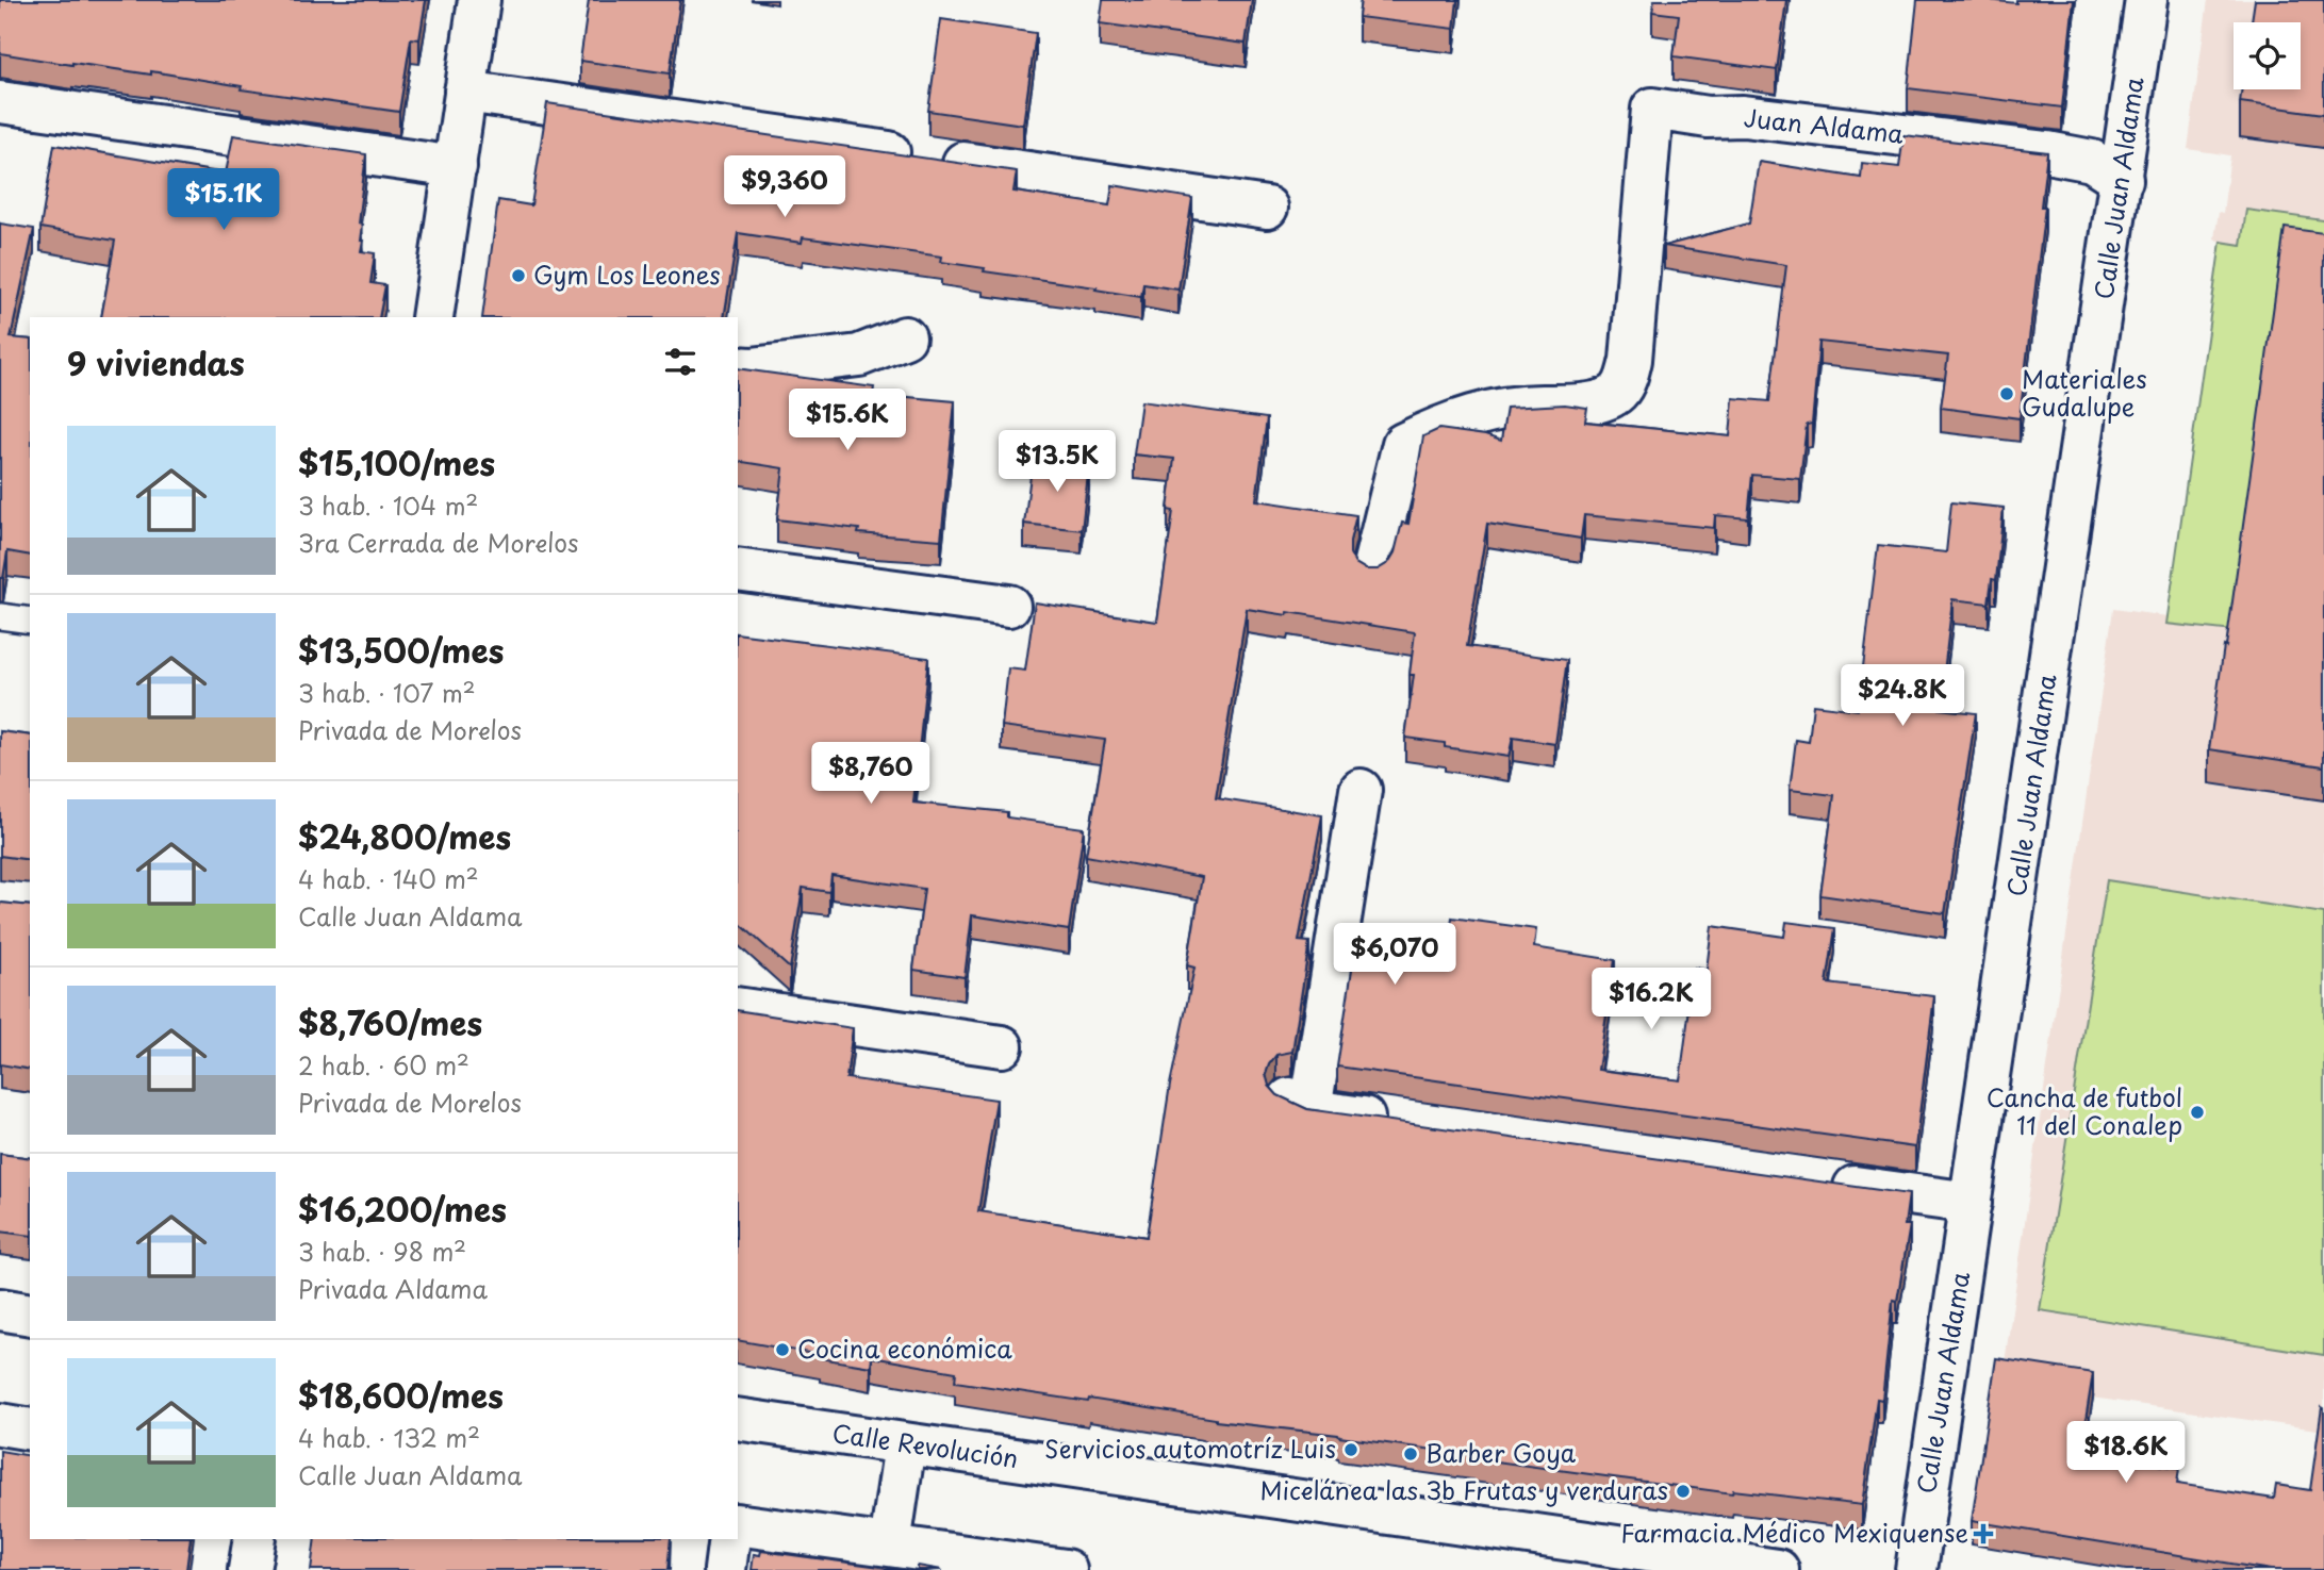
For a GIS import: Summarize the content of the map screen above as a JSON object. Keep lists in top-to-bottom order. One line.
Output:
{"streets":{"street":["Juan Aldama","Calle Juan Aldama","Calle Revolución"]},"crossings":[["Juan Aldama","Calle Juan Aldama"]],"places":{"other":["Gym Los Leones","Materiales Gudalupe","Cancha de futbol 11 del Conalep","Cocina económica","Servicios automotríz Luis","Barber Goya","Micelánea las 3b Frutas y verduras"],"health":["Farmacia Médico Mexiquense"]},"page":{"price":["$9,360","$15.1K","$15.6K","$13.5K","$24.8K","$8,760","$6,070","$16.2K","$18.6K"],"heading":"9 viviendas","list":[{"name":"$15,100/mes","note":"3 hab. · 104 m² · 3ra Cerrada de Morelos"},{"name":"$13,500/mes","note":"3 hab. · 107 m² · Privada de Morelos"},{"name":"$24,800/mes","note":"4 hab. · 140 m² · Calle Juan Aldama"},{"name":"$8,760/mes","note":"2 hab. · 60 m² · Privada de Morelos"},{"name":"$16,200/mes","note":"3 hab. · 98 m² · Privada Aldama"},{"name":"$18,600/mes","note":"4 hab. · 132 m² · Calle Juan Aldama"}]}}
